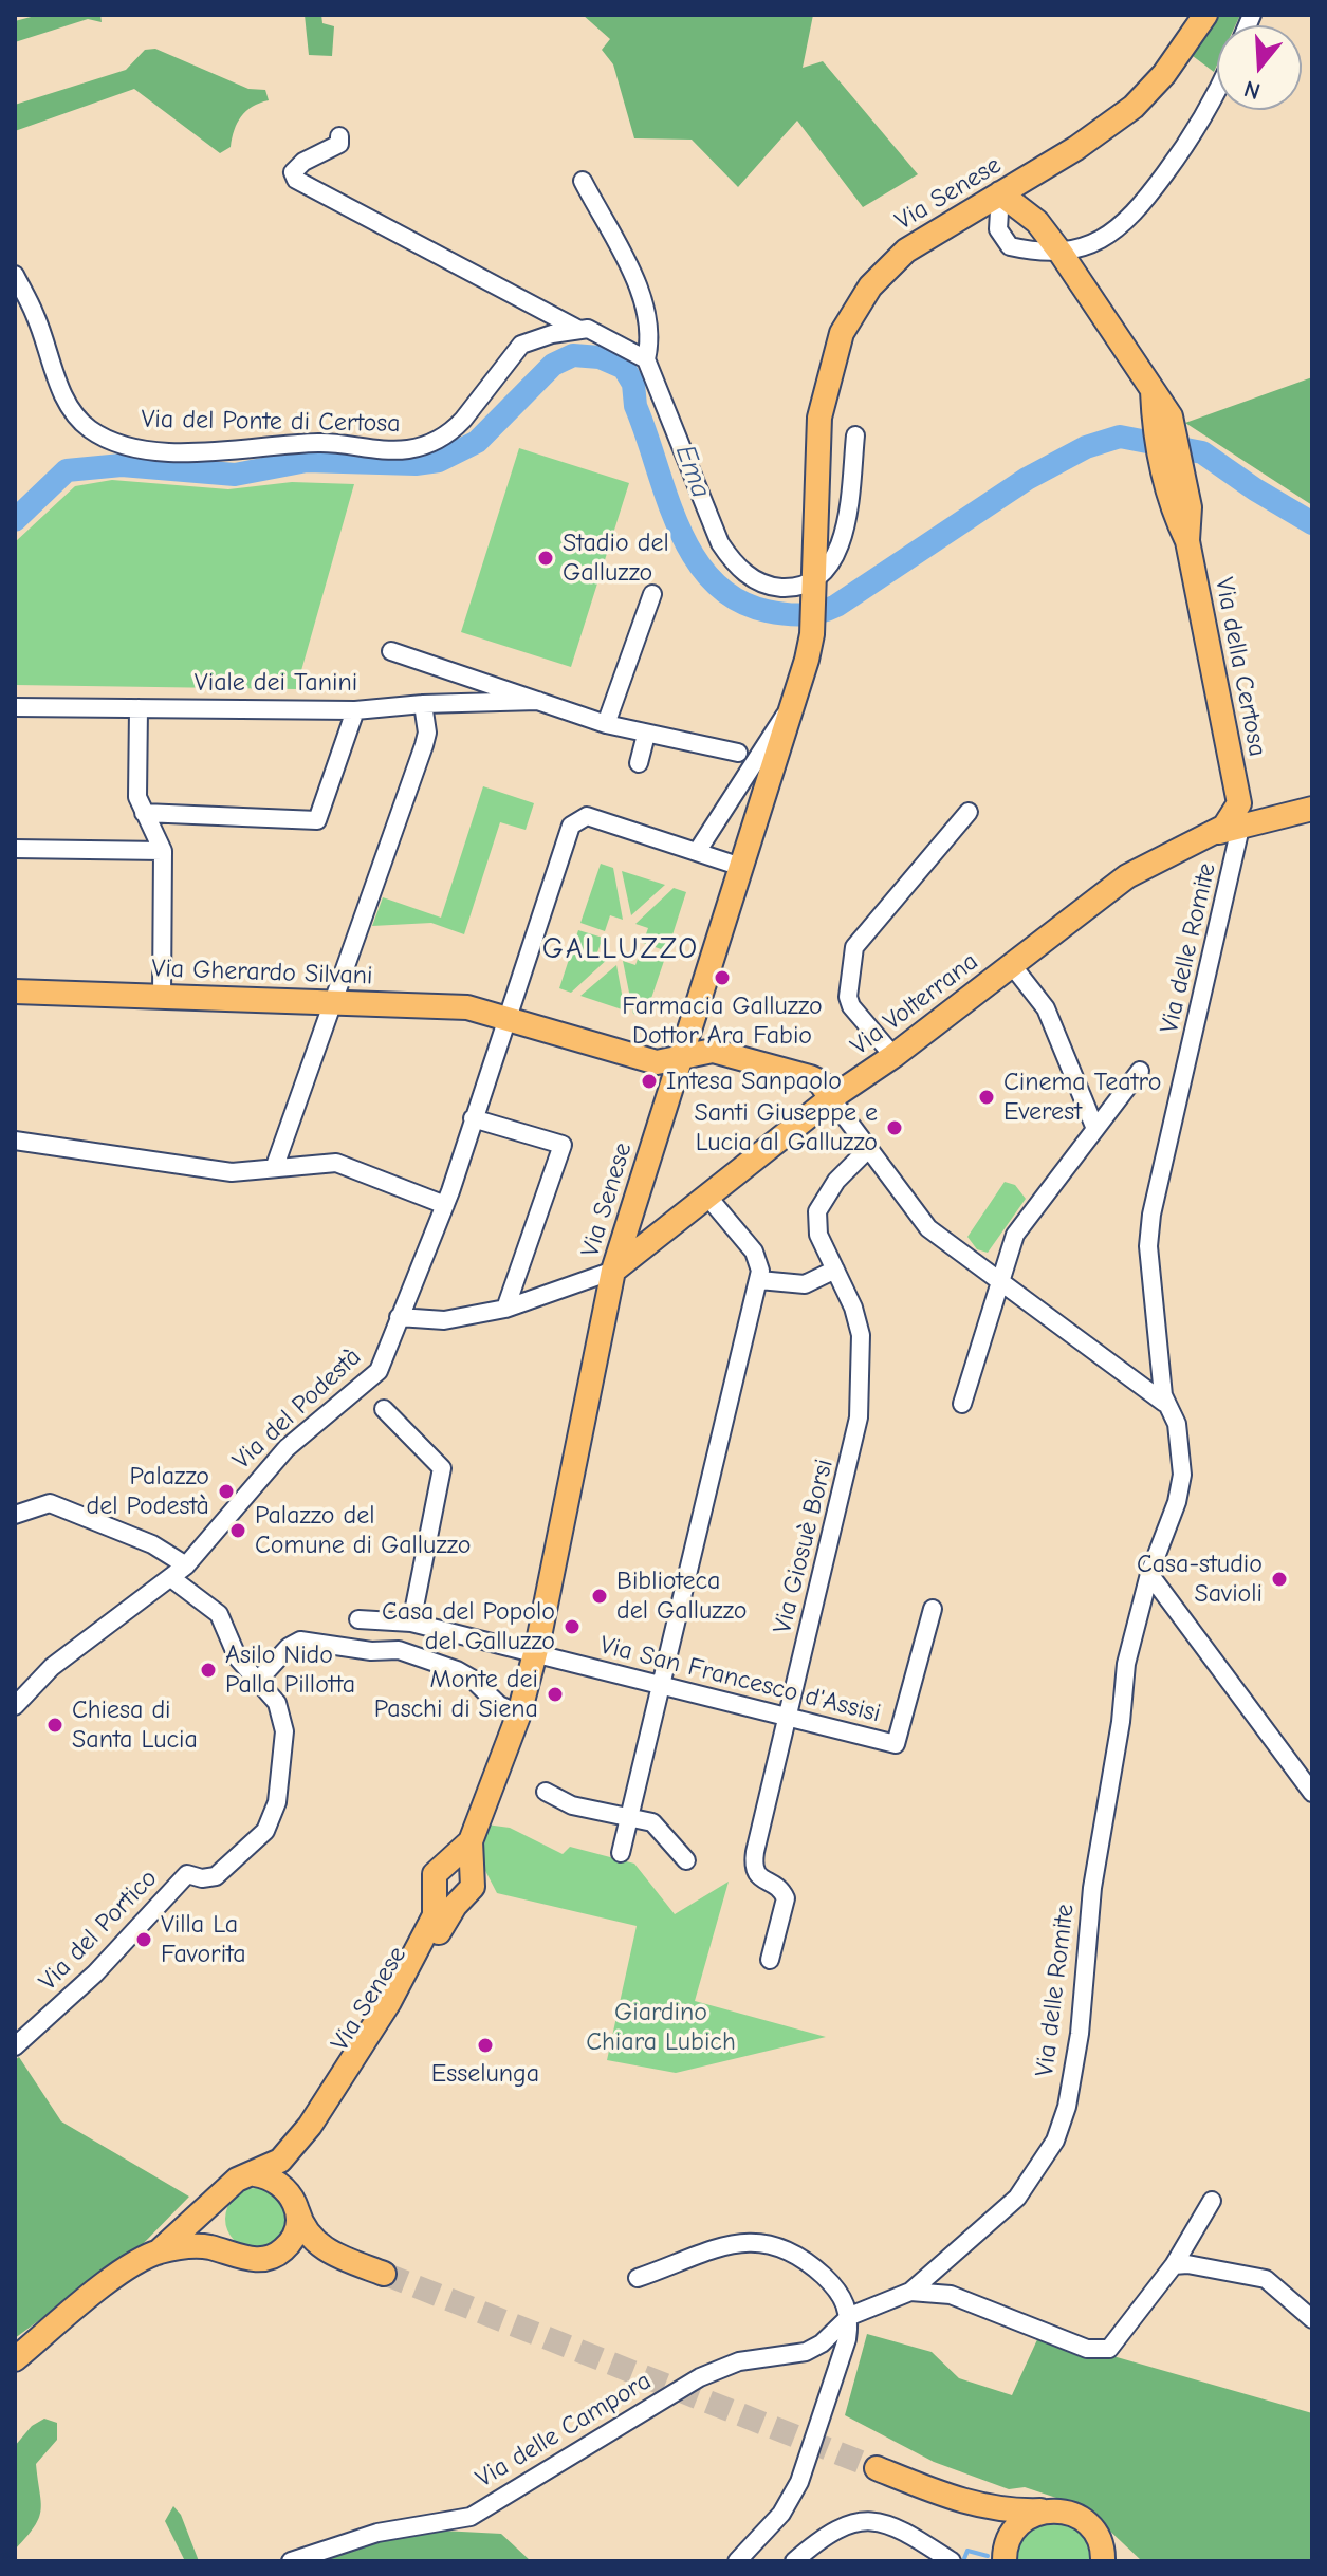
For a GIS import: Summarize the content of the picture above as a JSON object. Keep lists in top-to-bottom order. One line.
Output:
{"streets":{"main road":["Via Senese","Via della Certosa","Via Gherardo Silvani","Via Volterrana"],"street":["Via del Ponte di Certosa","Viale dei Tanini","Via delle Romite","Via del Podestà","Via Giosuè Borsi","Via San Francesco d'Assisi","Via del Portico","Via delle Campora"]},"crossings":[["Via Senese","Via della Certosa"],["Via Senese","Via Gherardo Silvani"],["Via Senese","Via Volterrana"],["Via Senese","Via del Podestà"],["Via Senese","Via San Francesco d'Assisi"],["Via della Certosa","Via delle Romite"],["Via della Certosa","Via Volterrana"],["Via delle Romite","Via Volterrana"],["Via delle Romite","Via delle Campora"],["Via Gherardo Silvani","Via Volterrana"],["Via Gherardo Silvani","Via del Podestà"],["Via del Podestà","Via del Portico"],["Via Giosuè Borsi","Via San Francesco d'Assisi"]],"districts":["GALLUZZO"],"water":["Ema"],"parks":["Giardino Chiara Lubich"],"places":["Stadio del Galluzzo","Farmacia Galluzzo Dottor Ara Fabio","Intesa Sanpaolo","Cinema Teatro Everest","Santi Giuseppe e Lucia al Galluzzo","Palazzo del Podestà","Palazzo del Comune di Galluzzo","Casa-studio Savioli","Biblioteca del Galluzzo","Casa del Popolo del Galluzzo","Asilo Nido Palla Pillotta","Monte dei Paschi di Siena","Chiesa di Santa Lucia","Villa La Favorita","Esselunga"],"north":"bottom"}
